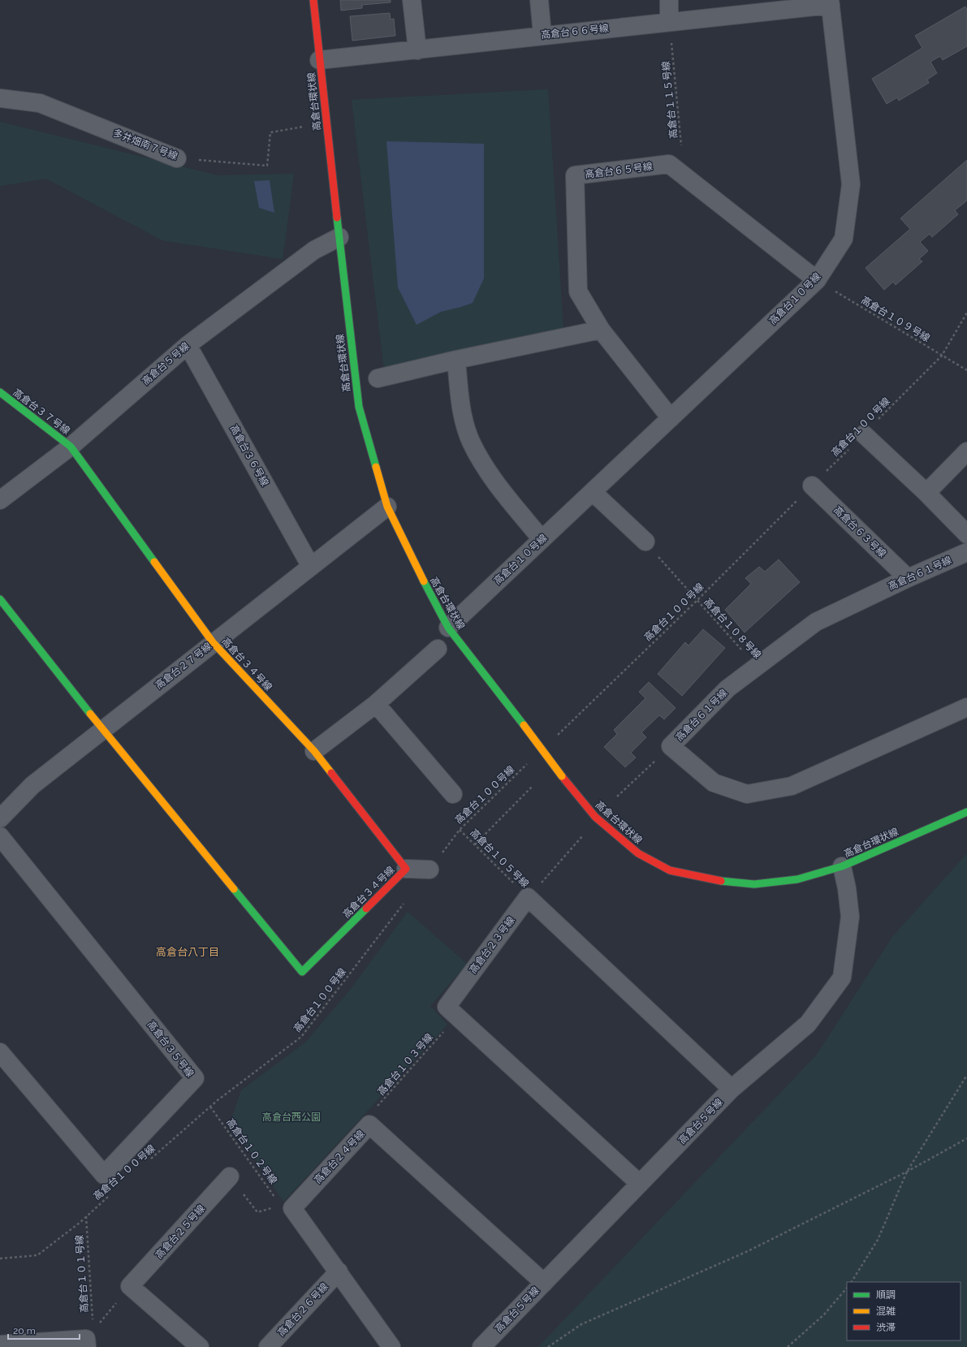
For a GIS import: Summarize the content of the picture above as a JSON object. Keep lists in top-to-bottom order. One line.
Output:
{"streets":{"street":["高倉台６６号線","高倉台環状線","多井畑南７号線","高倉台６５号線","高倉台１０号線","高倉台５号線","高倉台３７号線","高倉台３６号線","高倉台６３号線","高倉台６１号線","高倉台３４号線","高倉台２７号線","高倉台２３号線","高倉台３５号線","高倉台２４号線","高倉台２５号線","高倉台２６号線"],"path":["高倉台１１５号線","高倉台１０９号線","高倉台１００号線","高倉台１０８号線","高倉台１０５号線","高倉台１０３号線","高倉台１０２号線","高倉台１０１号線"]},"crossings":[["高倉台６６号線","高倉台１１５号線"],["高倉台６６号線","高倉台環状線"],["高倉台６６号線","高倉台１０号線"],["高倉台１１５号線","高倉台６５号線"],["高倉台環状線","高倉台１０号線"],["高倉台環状線","高倉台５号線"],["高倉台環状線","高倉台２７号線"],["高倉台６５号線","高倉台１０号線"],["高倉台６５号線","高倉台１０９号線"],["高倉台１０号線","高倉台１０９号線"],["高倉台１０９号線","高倉台１００号線"],["高倉台５号線","高倉台３７号線"],["高倉台５号線","高倉台３６号線"],["高倉台５号線","高倉台３４号線"],["高倉台５号線","高倉台２３号線"],["高倉台５号線","高倉台２４号線"],["高倉台３７号線","高倉台３４号線"],["高倉台１００号線","高倉台６３号線"],["高倉台１００号線","高倉台１０８号線"],["高倉台１００号線","高倉台１０５号線"],["高倉台１００号線","高倉台１０２号線"],["高倉台１００号線","高倉台１０１号線"],["高倉台３６号線","高倉台２７号線"],["高倉台６３号線","高倉台６１号線"],["高倉台６１号線","高倉台１０８号線"],["高倉台３４号線","高倉台２７号線"],["高倉台１０５号線","高倉台２３号線"],["高倉台２３号線","高倉台１０３号線"],["高倉台１０３号線","高倉台２４号線"],["高倉台２４号線","高倉台２６号線"]],"districts":["高倉台八丁目"],"parks":["高倉台西公園"],"legend":["順調","混雑","渋滞"],"scale_bar":"20 m"}
